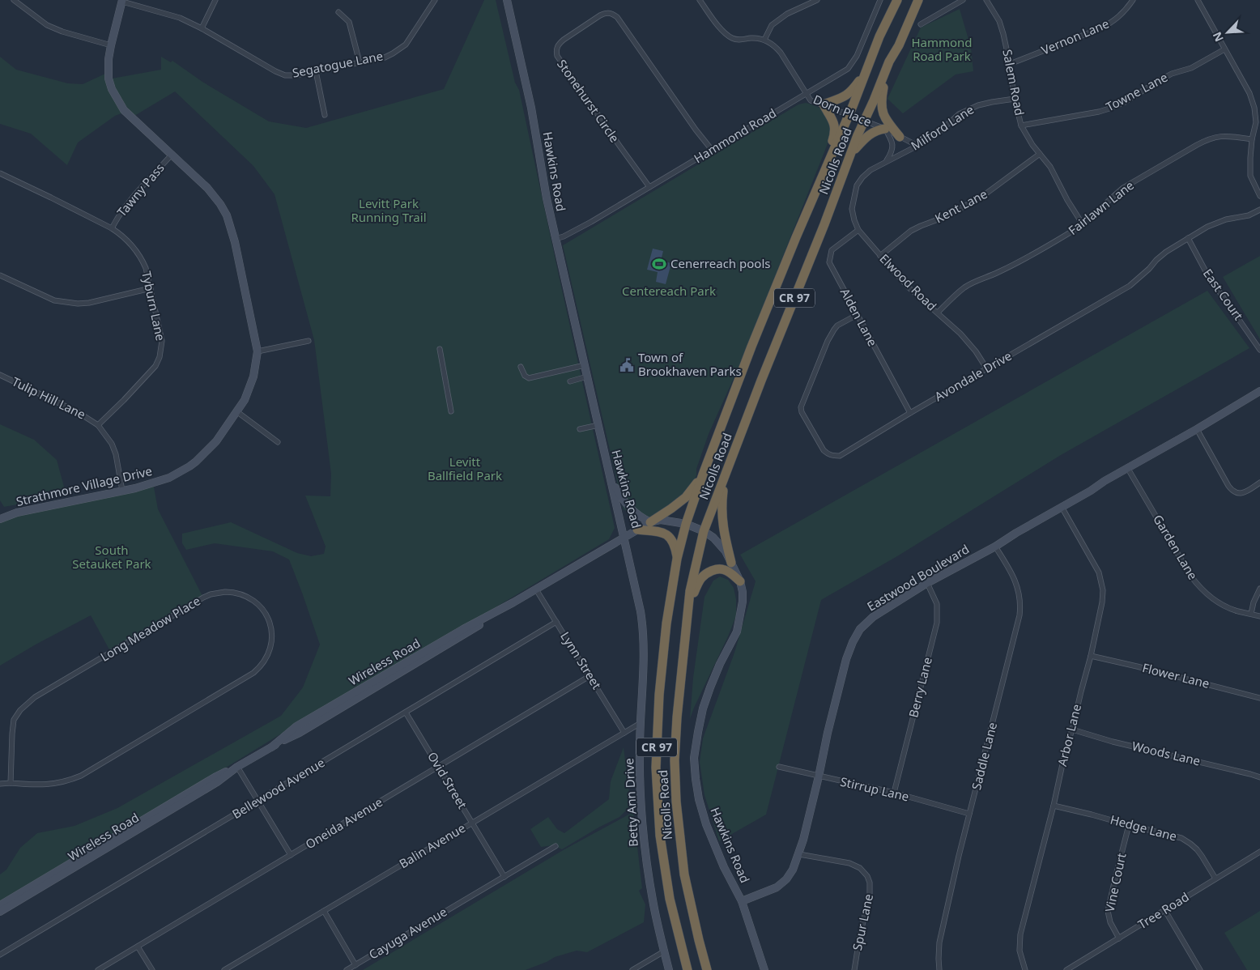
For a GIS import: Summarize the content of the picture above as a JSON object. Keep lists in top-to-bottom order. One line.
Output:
{"streets":{"highway":["Nicolls Road","CR 97"],"street":["Vernon Lane","Segatogue Lane","Salem Road","Towne Lane","Stonehurst Circle","Dorn Place","Milford Lane","Hammond Road","Hawkins Road","Tawny Pass","Kent Lane","Fairlawn Lane","Elwood Road","East Court","Tyburn Lane","Alden Lane","Avondale Drive","Tulip Hill Lane","Strathmore Village Drive","Garden Lane","Eastwood Boulevard","Long Meadow Place","Lynn Street","Wireless Road","Flower Lane","Berry Lane","Arbor Lane","Woods Lane","Saddle Lane","Ovid Street","Bellewood Avenue","Stirrup Lane","Betty Ann Drive","Oneida Avenue","Hedge Lane","Balin Avenue","Vine Court","Tree Road","Spur Lane","Cayuga Avenue"]},"crossings":[["Vernon Lane","Salem Road"],["Segatogue Lane","Strathmore Village Drive"],["Salem Road","Towne Lane"],["Salem Road","Milford Lane"],["Salem Road","Kent Lane"],["Salem Road","Fairlawn Lane"],["Stonehurst Circle","Hammond Road"],["Dorn Place","Milford Lane"],["Dorn Place","Hammond Road"],["Dorn Place","Nicolls Road"],["Milford Lane","Elwood Road"],["Hammond Road","Hawkins Road"],["Nicolls Road","Hawkins Road"],["Hawkins Road","Eastwood Boulevard"],["Hawkins Road","Wireless Road"],["Hawkins Road","Betty Ann Drive"],["Tawny Pass","Tyburn Lane"],["Tawny Pass","Strathmore Village Drive"],["Kent Lane","Elwood Road"],["Fairlawn Lane","Elwood Road"],["Elwood Road","Alden Lane"],["Elwood Road","Avondale Drive"],["East Court","Avondale Drive"],["Tyburn Lane","Tulip Hill Lane"],["Alden Lane","Avondale Drive"],["Tulip Hill Lane","Strathmore Village Drive"],["Garden Lane","Eastwood Boulevard"],["Eastwood Boulevard","Berry Lane"],["Eastwood Boulevard","Arbor Lane"],["Eastwood Boulevard","Saddle Lane"],["Eastwood Boulevard","Stirrup Lane"],["Eastwood Boulevard","Spur Lane"],["Lynn Street","Wireless Road"],["Lynn Street","Bellewood Avenue"],["Lynn Street","Oneida Avenue"],["Lynn Street","Balin Avenue"],["Wireless Road","Betty Ann Drive"],["Flower Lane","Arbor Lane"],["Berry Lane","Stirrup Lane"],["Arbor Lane","Woods Lane"],["Arbor Lane","Hedge Lane"],["Saddle Lane","Stirrup Lane"],["Ovid Street","Bellewood Avenue"],["Ovid Street","Oneida Avenue"],["Ovid Street","Balin Avenue"],["Ovid Street","Cayuga Avenue"],["Betty Ann Drive","Balin Avenue"],["Hedge Lane","Vine Court"],["Hedge Lane","Tree Road"],["Vine Court","Tree Road"]],"parks":["Hammond Road Park","Levitt Park Running Trail","Centereach Park","Levitt Ballfield Park","South Setauket Park"],"places":{"sports":["Cenerreach pools"],"public building":["Town of Brookhaven Parks"]},"north":"bottom left"}
